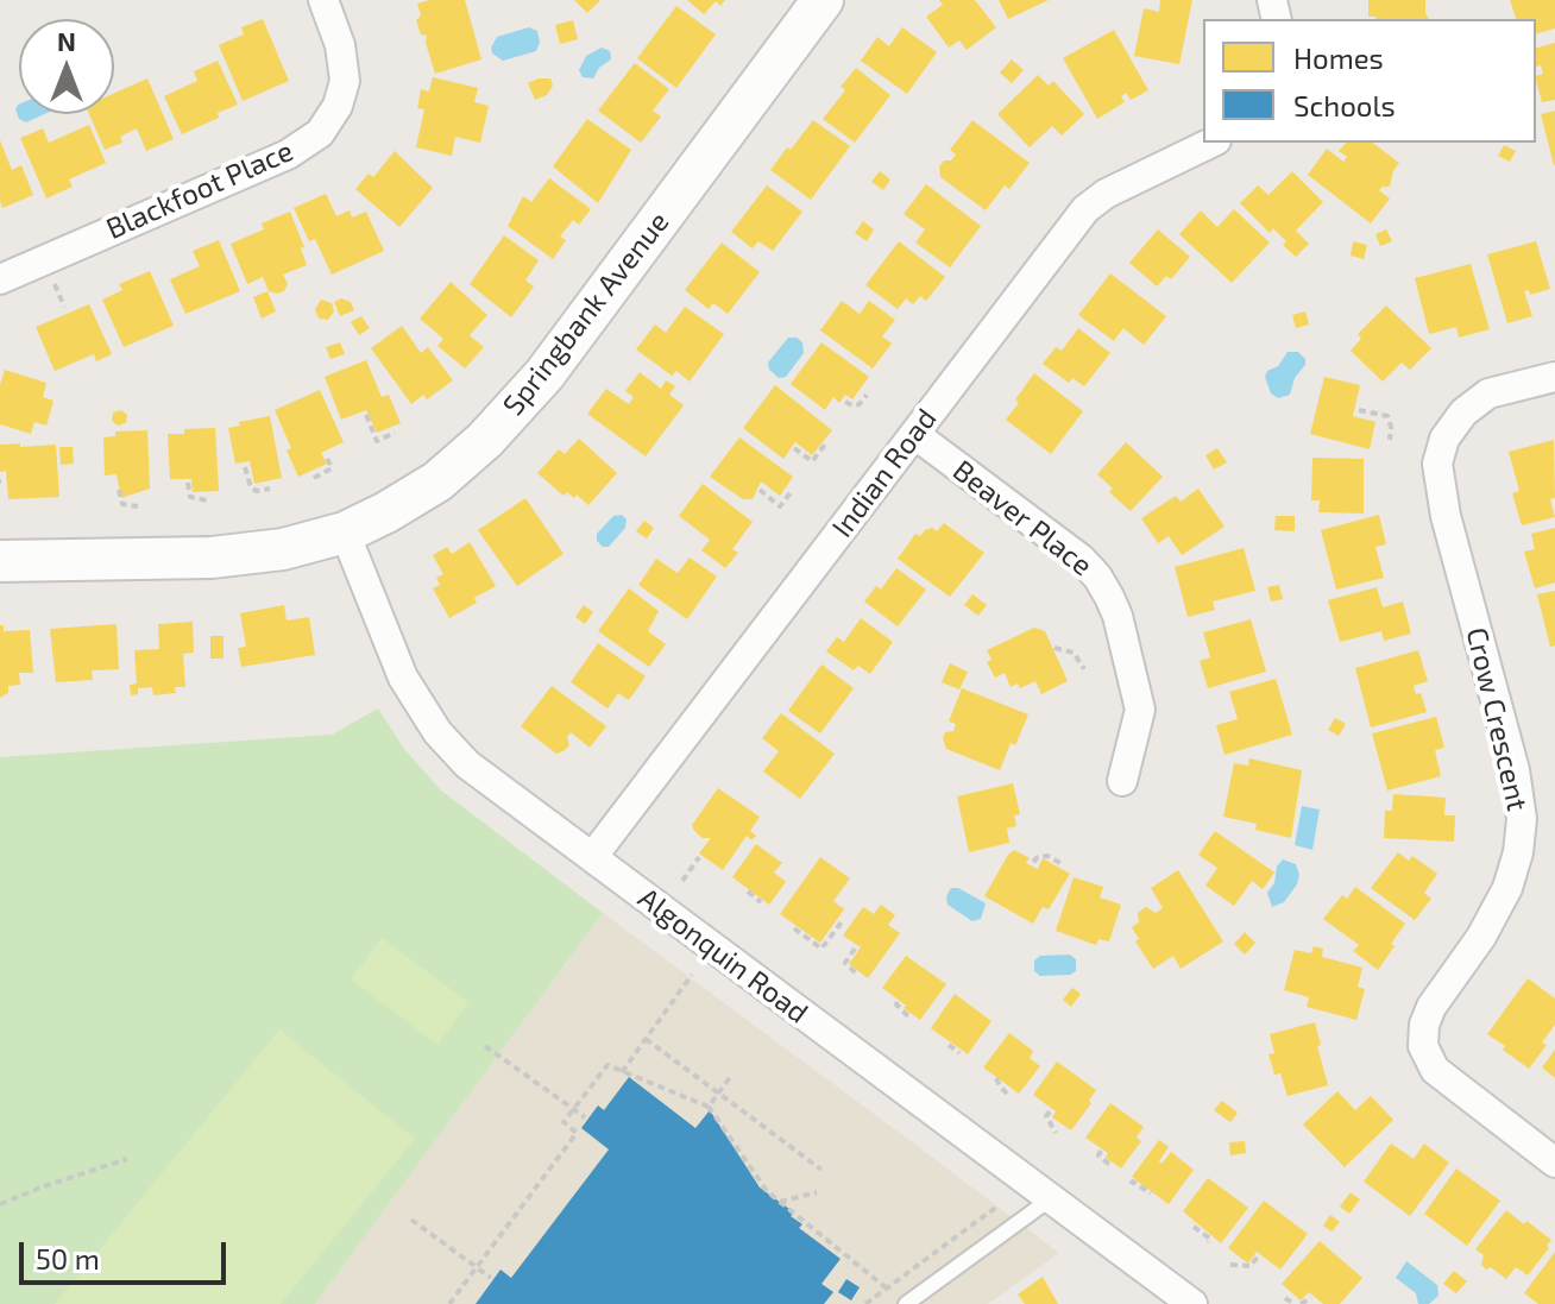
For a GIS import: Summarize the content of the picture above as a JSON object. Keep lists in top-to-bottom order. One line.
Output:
{"streets":{"main road":["Springbank Avenue"],"street":["Blackfoot Place","Indian Road","Beaver Place","Crow Crescent","Algonquin Road"]},"crossings":[["Springbank Avenue","Algonquin Road"],["Indian Road","Beaver Place"],["Indian Road","Algonquin Road"]],"legend":["Homes","Schools"],"scale_bar":"50 m","north":"top"}
